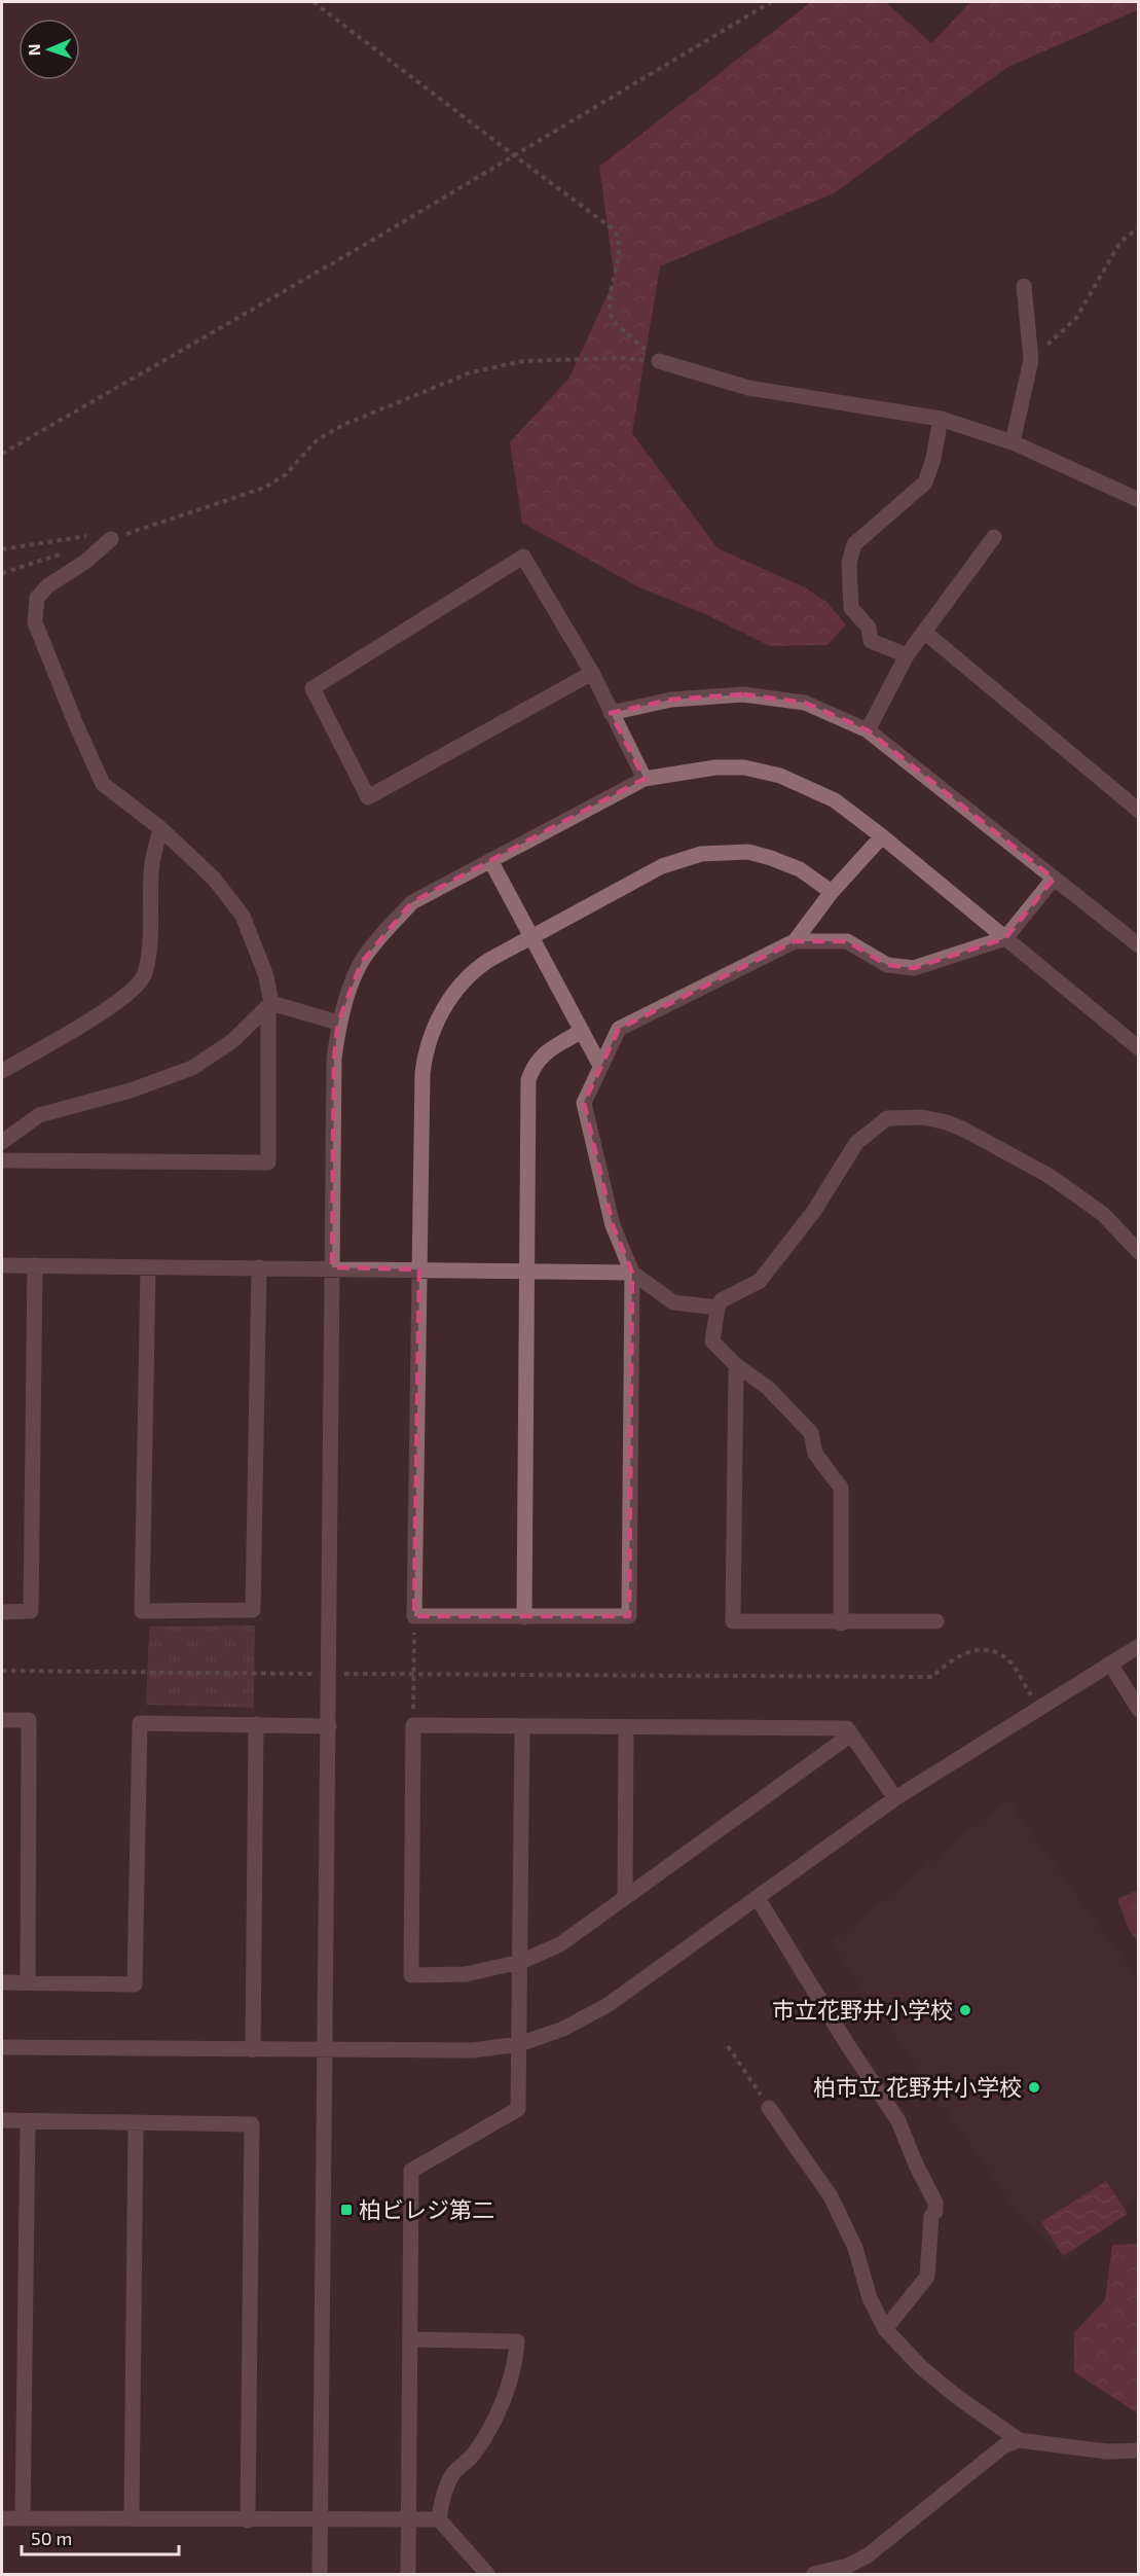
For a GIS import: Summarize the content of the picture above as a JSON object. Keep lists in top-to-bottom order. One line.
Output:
{"places":{"other":["市立花野井小学校","柏市立 花野井小学校"],"transit":["柏ビレジ第二"]},"scale_bar":"50 m","north":"left"}
